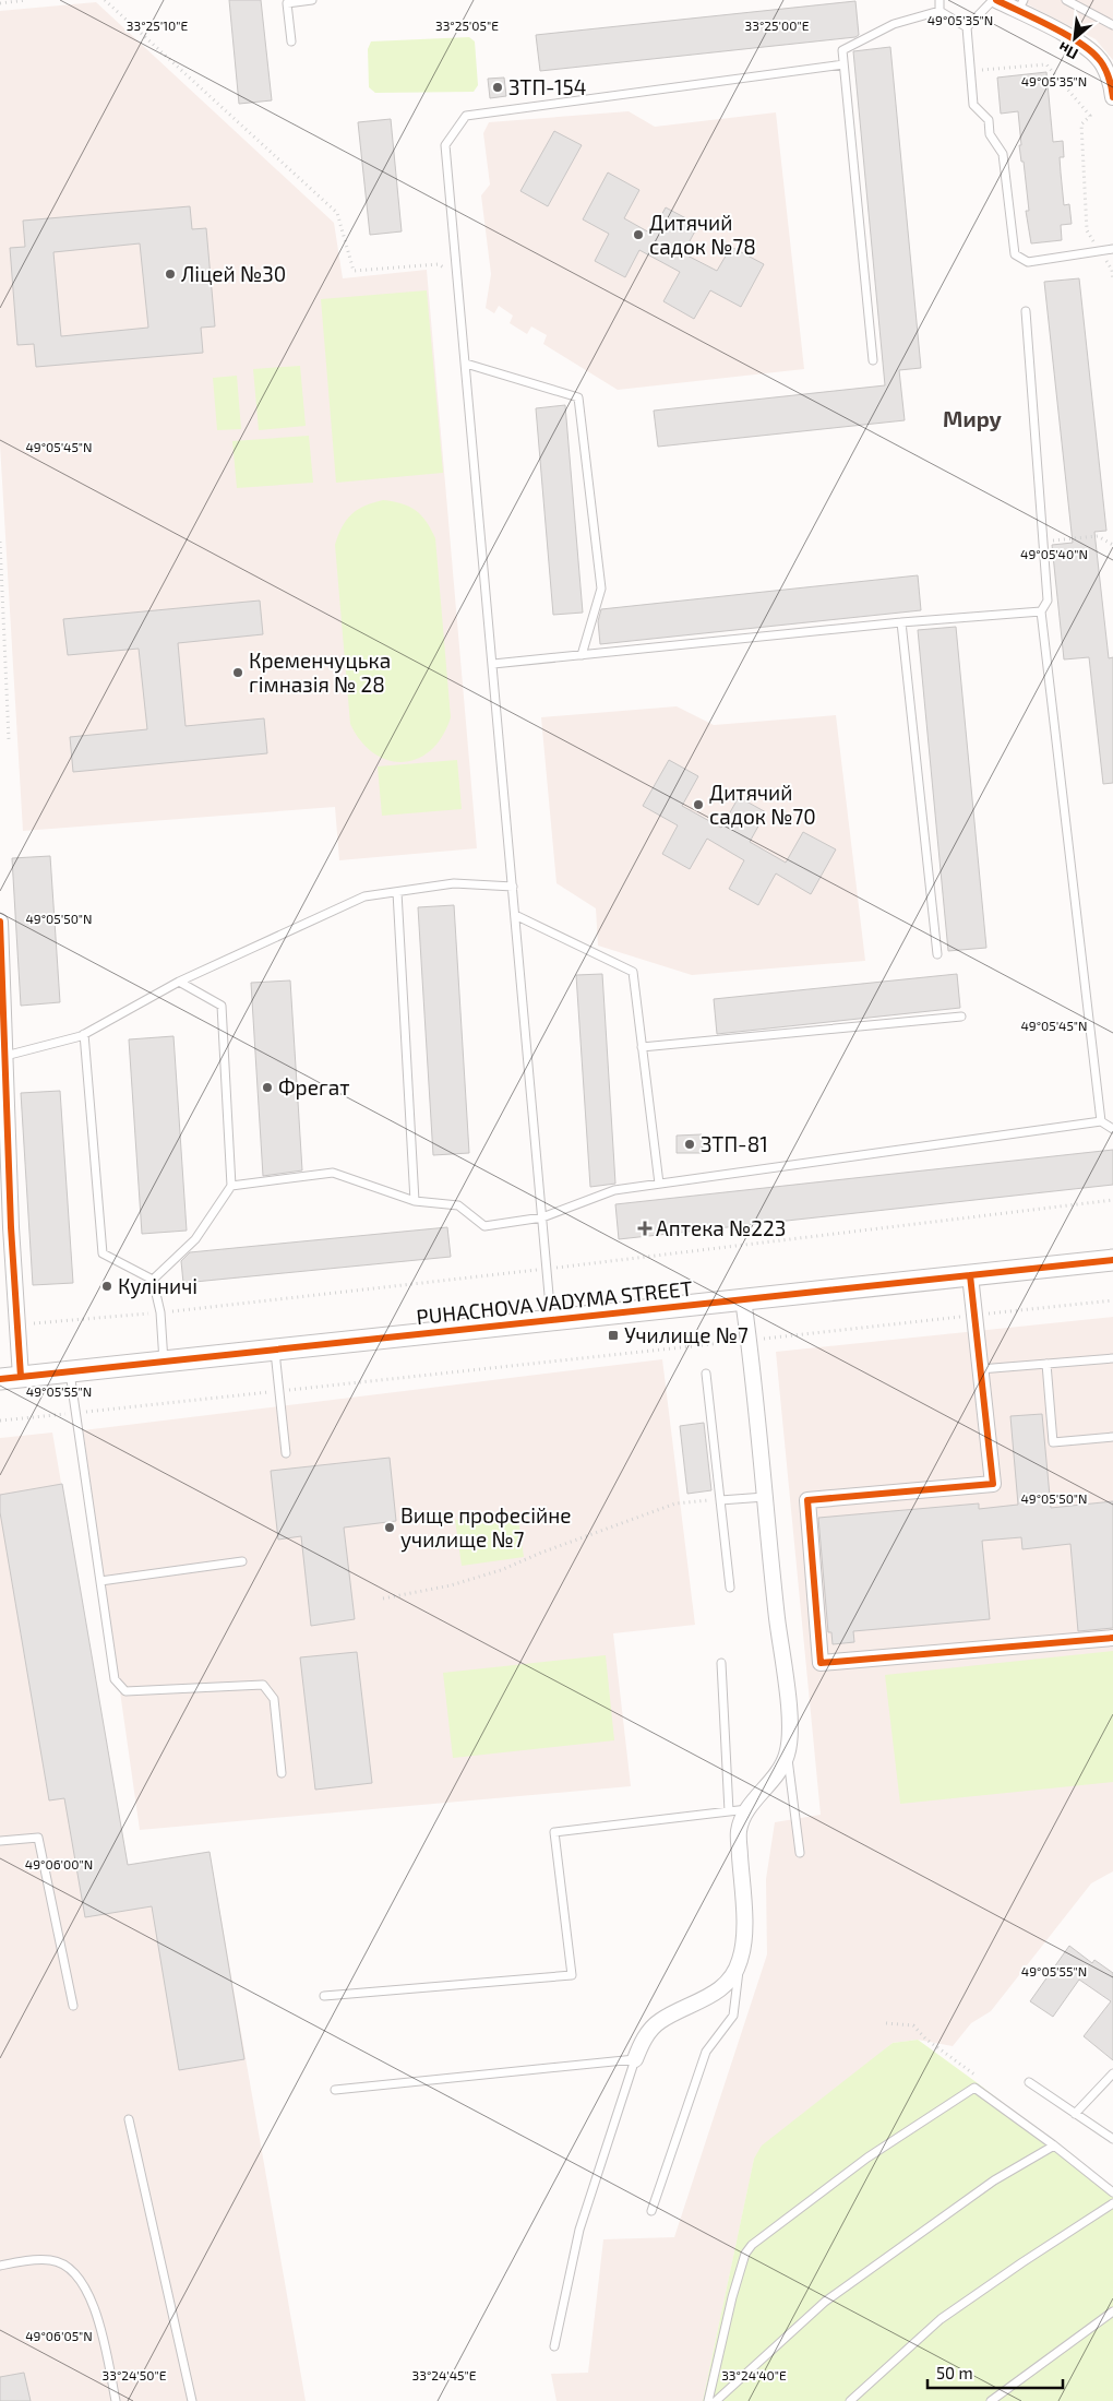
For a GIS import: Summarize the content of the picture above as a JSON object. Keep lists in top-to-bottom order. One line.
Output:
{"streets":{"street":["PUHACHOVA VADYMA STREET"]},"districts":["Миру"],"places":{"other":["ЗТП-154","Дитячий садок №78","Ліцей №30","Кременчуцька гімназія № 28","Дитячий садок №70","Фрегат","ЗТП-81","Куліничі","Вище професійне училище №7"],"health":["Аптека №223"],"transit":["Училище №7"]},"scale_bar":"50 m","north":"bottom left","coordinates":["49°05'35\"N","33°25'10\"E","33°25'05\"E","33°25'00\"E","49°05'45\"N","49°05'40\"N","49°05'50\"N","49°05'55\"N","49°06'00\"N","49°06'05\"N","33°24'50\"E","33°24'45\"E","33°24'40\"E"]}
